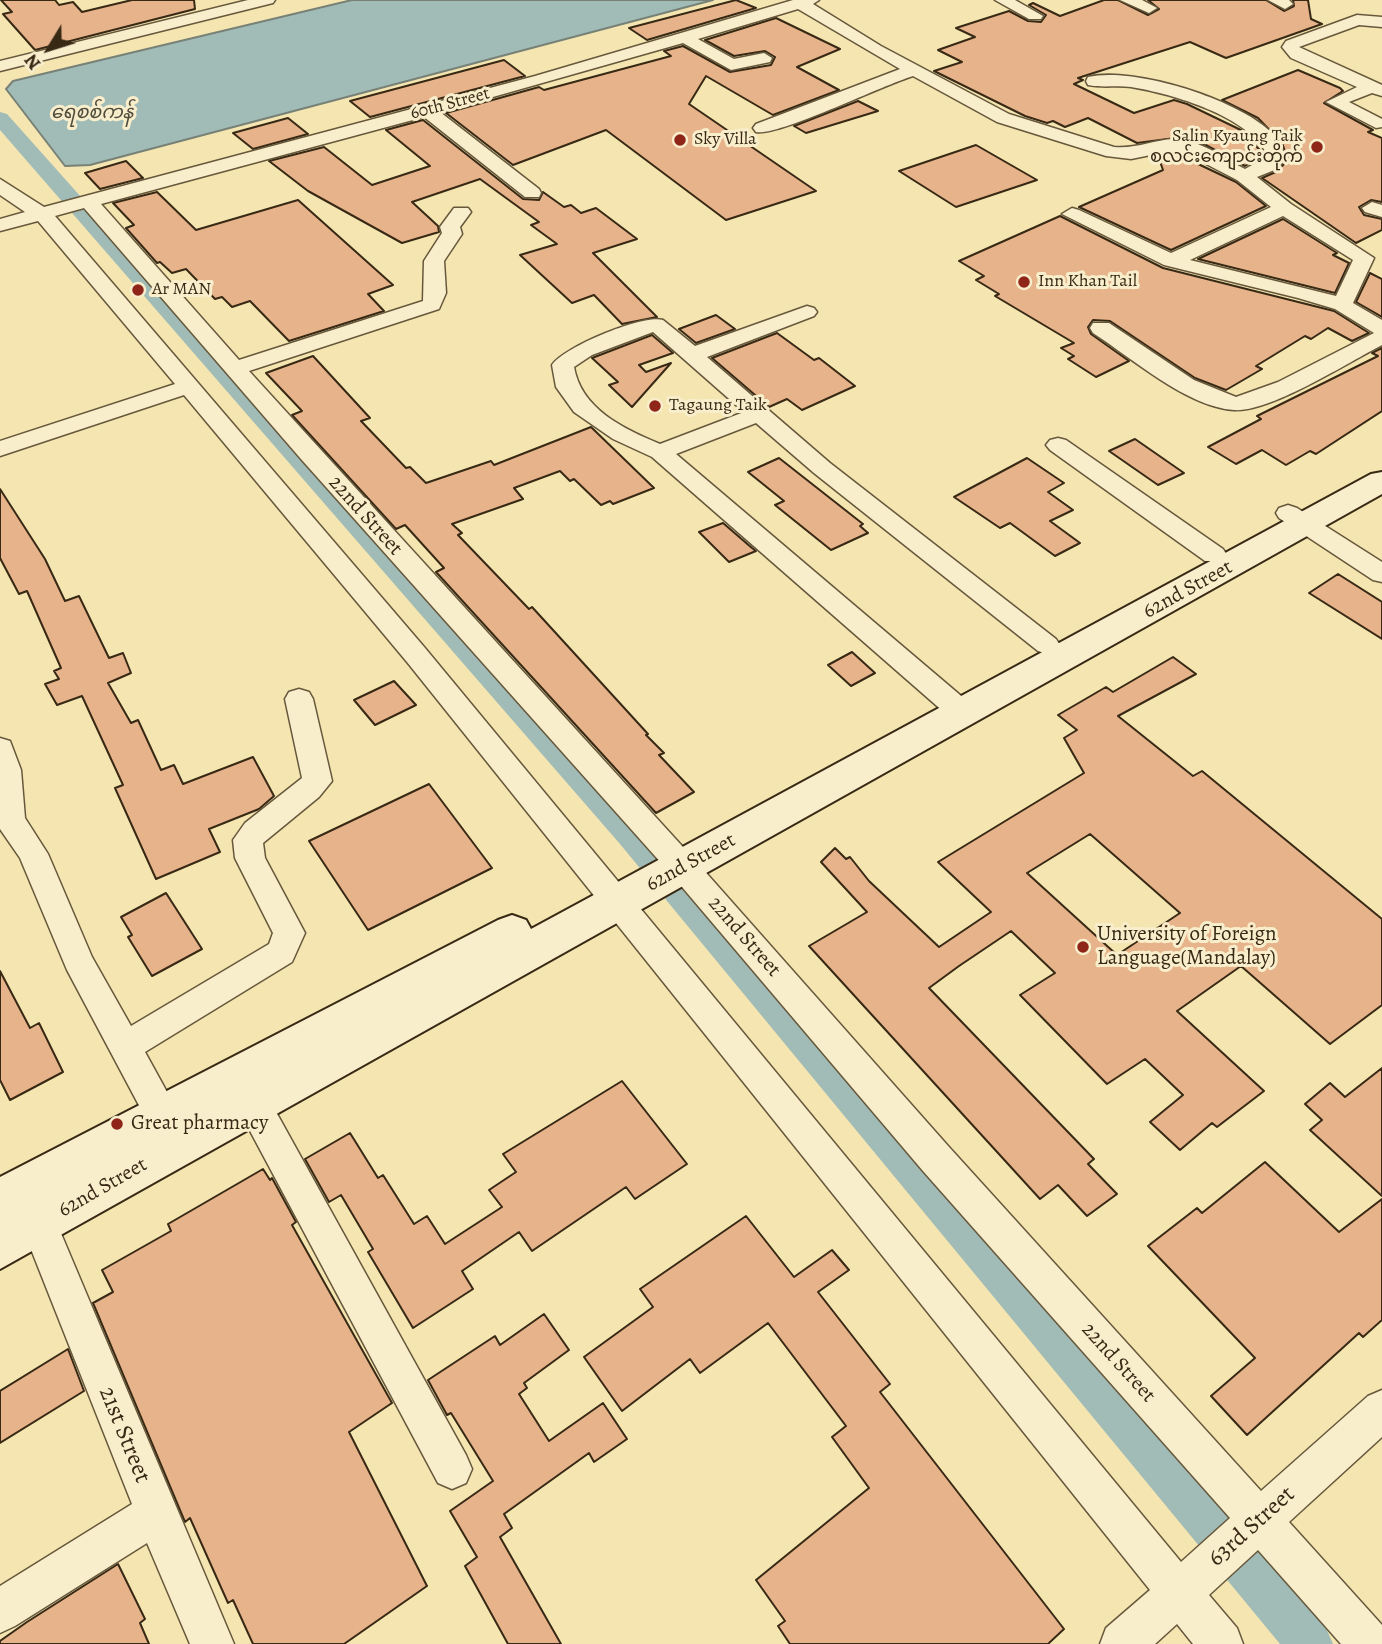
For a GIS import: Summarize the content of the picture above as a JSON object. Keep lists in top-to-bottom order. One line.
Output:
{"streets":{"main road":["62nd Street"],"street":["60th Street","22nd Street","21st Street","63rd Street"]},"crossings":[["60th Street","22nd Street"],["22nd Street","62nd Street"],["22nd Street","63rd Street"],["62nd Street","21st Street"]],"water":["ရေစစ်ကန်"],"places":["Sky Villa","Salin Kyaung Taik စလင်းကျောင်းတိုက်","Inn Khan Tail","Ar MAN","Tagaung Taik","University of Foreign Language(Mandalay)","Great pharmacy"],"north":"bottom left"}
